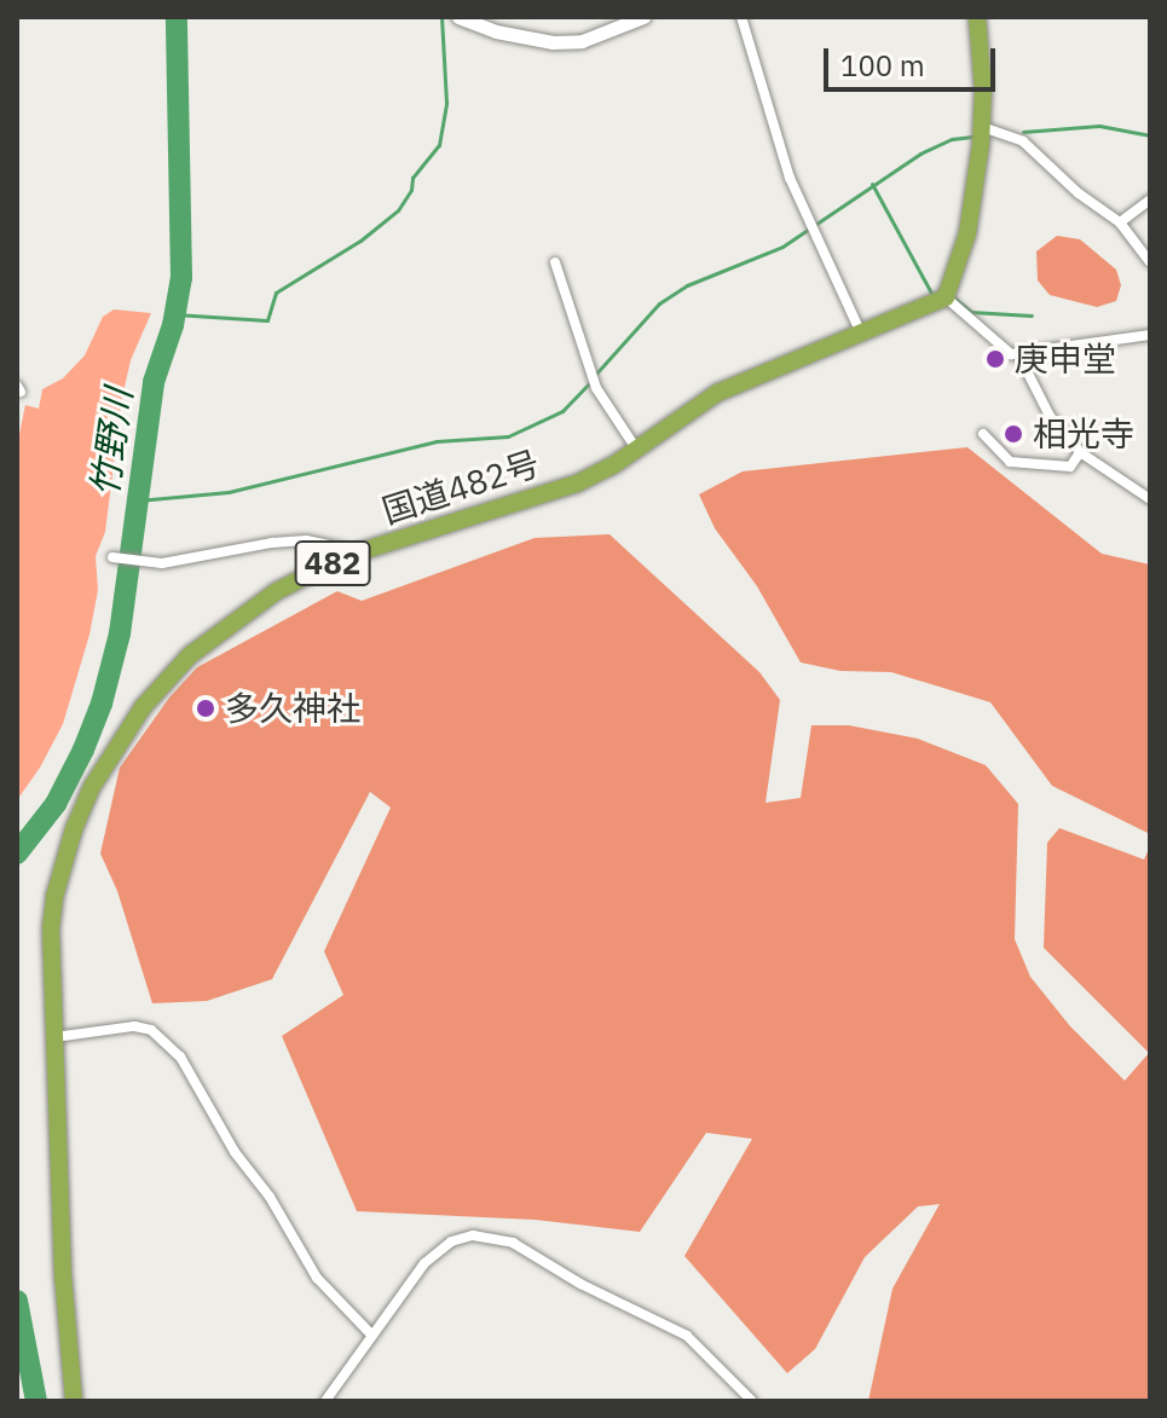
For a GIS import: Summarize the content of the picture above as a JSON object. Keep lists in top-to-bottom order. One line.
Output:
{"streets":{"highway":["国道482号","482"]},"water":["竹野川"],"places":["庚申堂","相光寺","多久神社"],"scale_bar":"100 m"}
